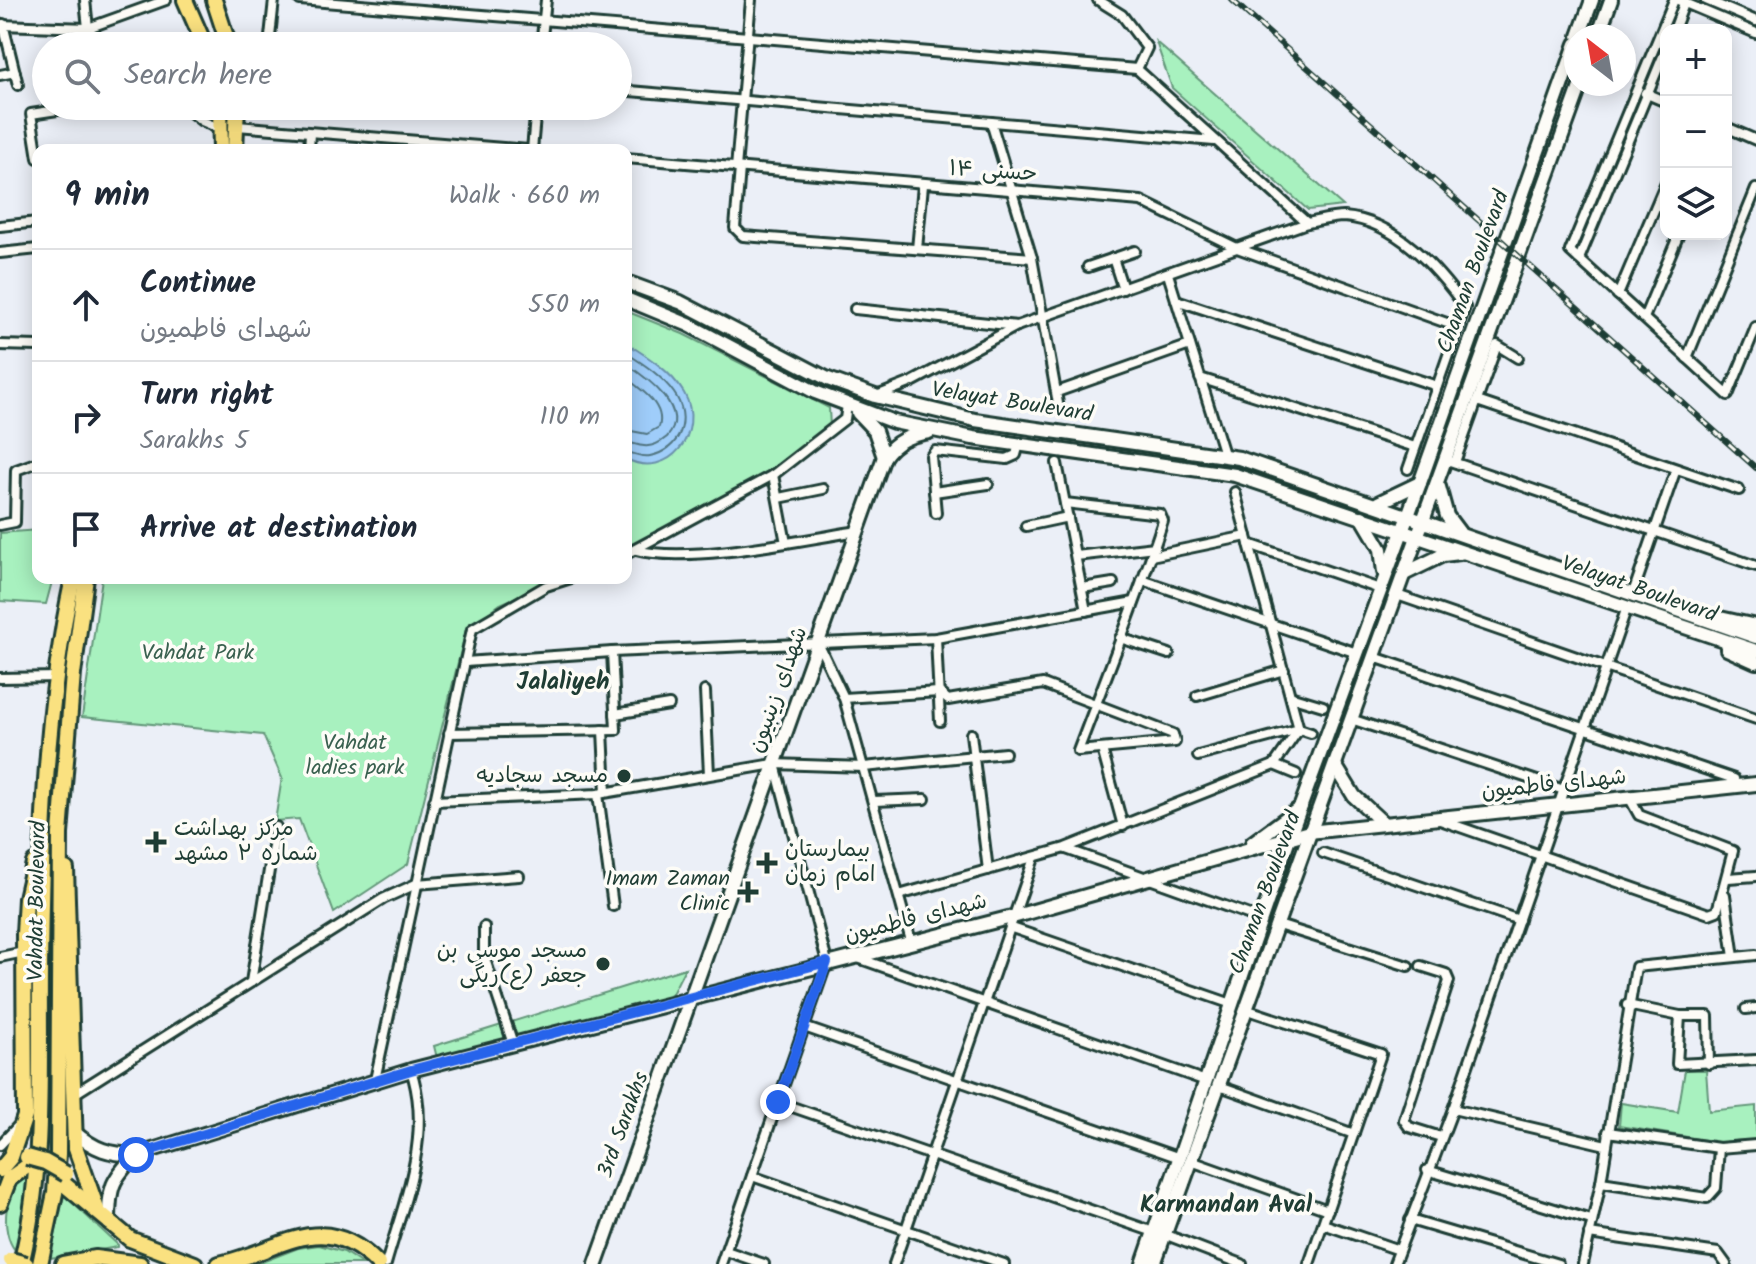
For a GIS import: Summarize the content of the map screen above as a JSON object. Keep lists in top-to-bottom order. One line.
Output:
{"streets":{"main road":["Chaman Boulevard","Velayat Boulevard","شهدای زینبیون","شهدای فاطمیون","Vahdat Boulevard","3rd Sarakhs"],"street":["حسنی ۱۴"]},"crossings":[["Chaman Boulevard","Velayat Boulevard"],["Chaman Boulevard","شهدای فاطمیون"],["شهدای زینبیون","شهدای فاطمیون"],["شهدای زینبیون","3rd Sarakhs"],["شهدای فاطمیون","3rd Sarakhs"]],"districts":["Jalaliyeh","Karmandan Aval"],"parks":["Vahdat Park","Vahdat ladies park"],"places":{"other":["مسجد سجادیه","مسجد موسی بن جعفر (ع)ریگی"],"health":["مرکز بهداشت شماره ۲ مشهد","بیمارستان امام زمان","Imam Zaman Clinic"]},"north":"top left","page":{"map_buttons":["+","−"],"search":"Search here","heading":["9 min","Walk · 660 m"],"list":[["Continue","شهدای فاطمیون","550 m"],["Turn right","Sarakhs 5","110 m"],"Arrive at destination"]}}
